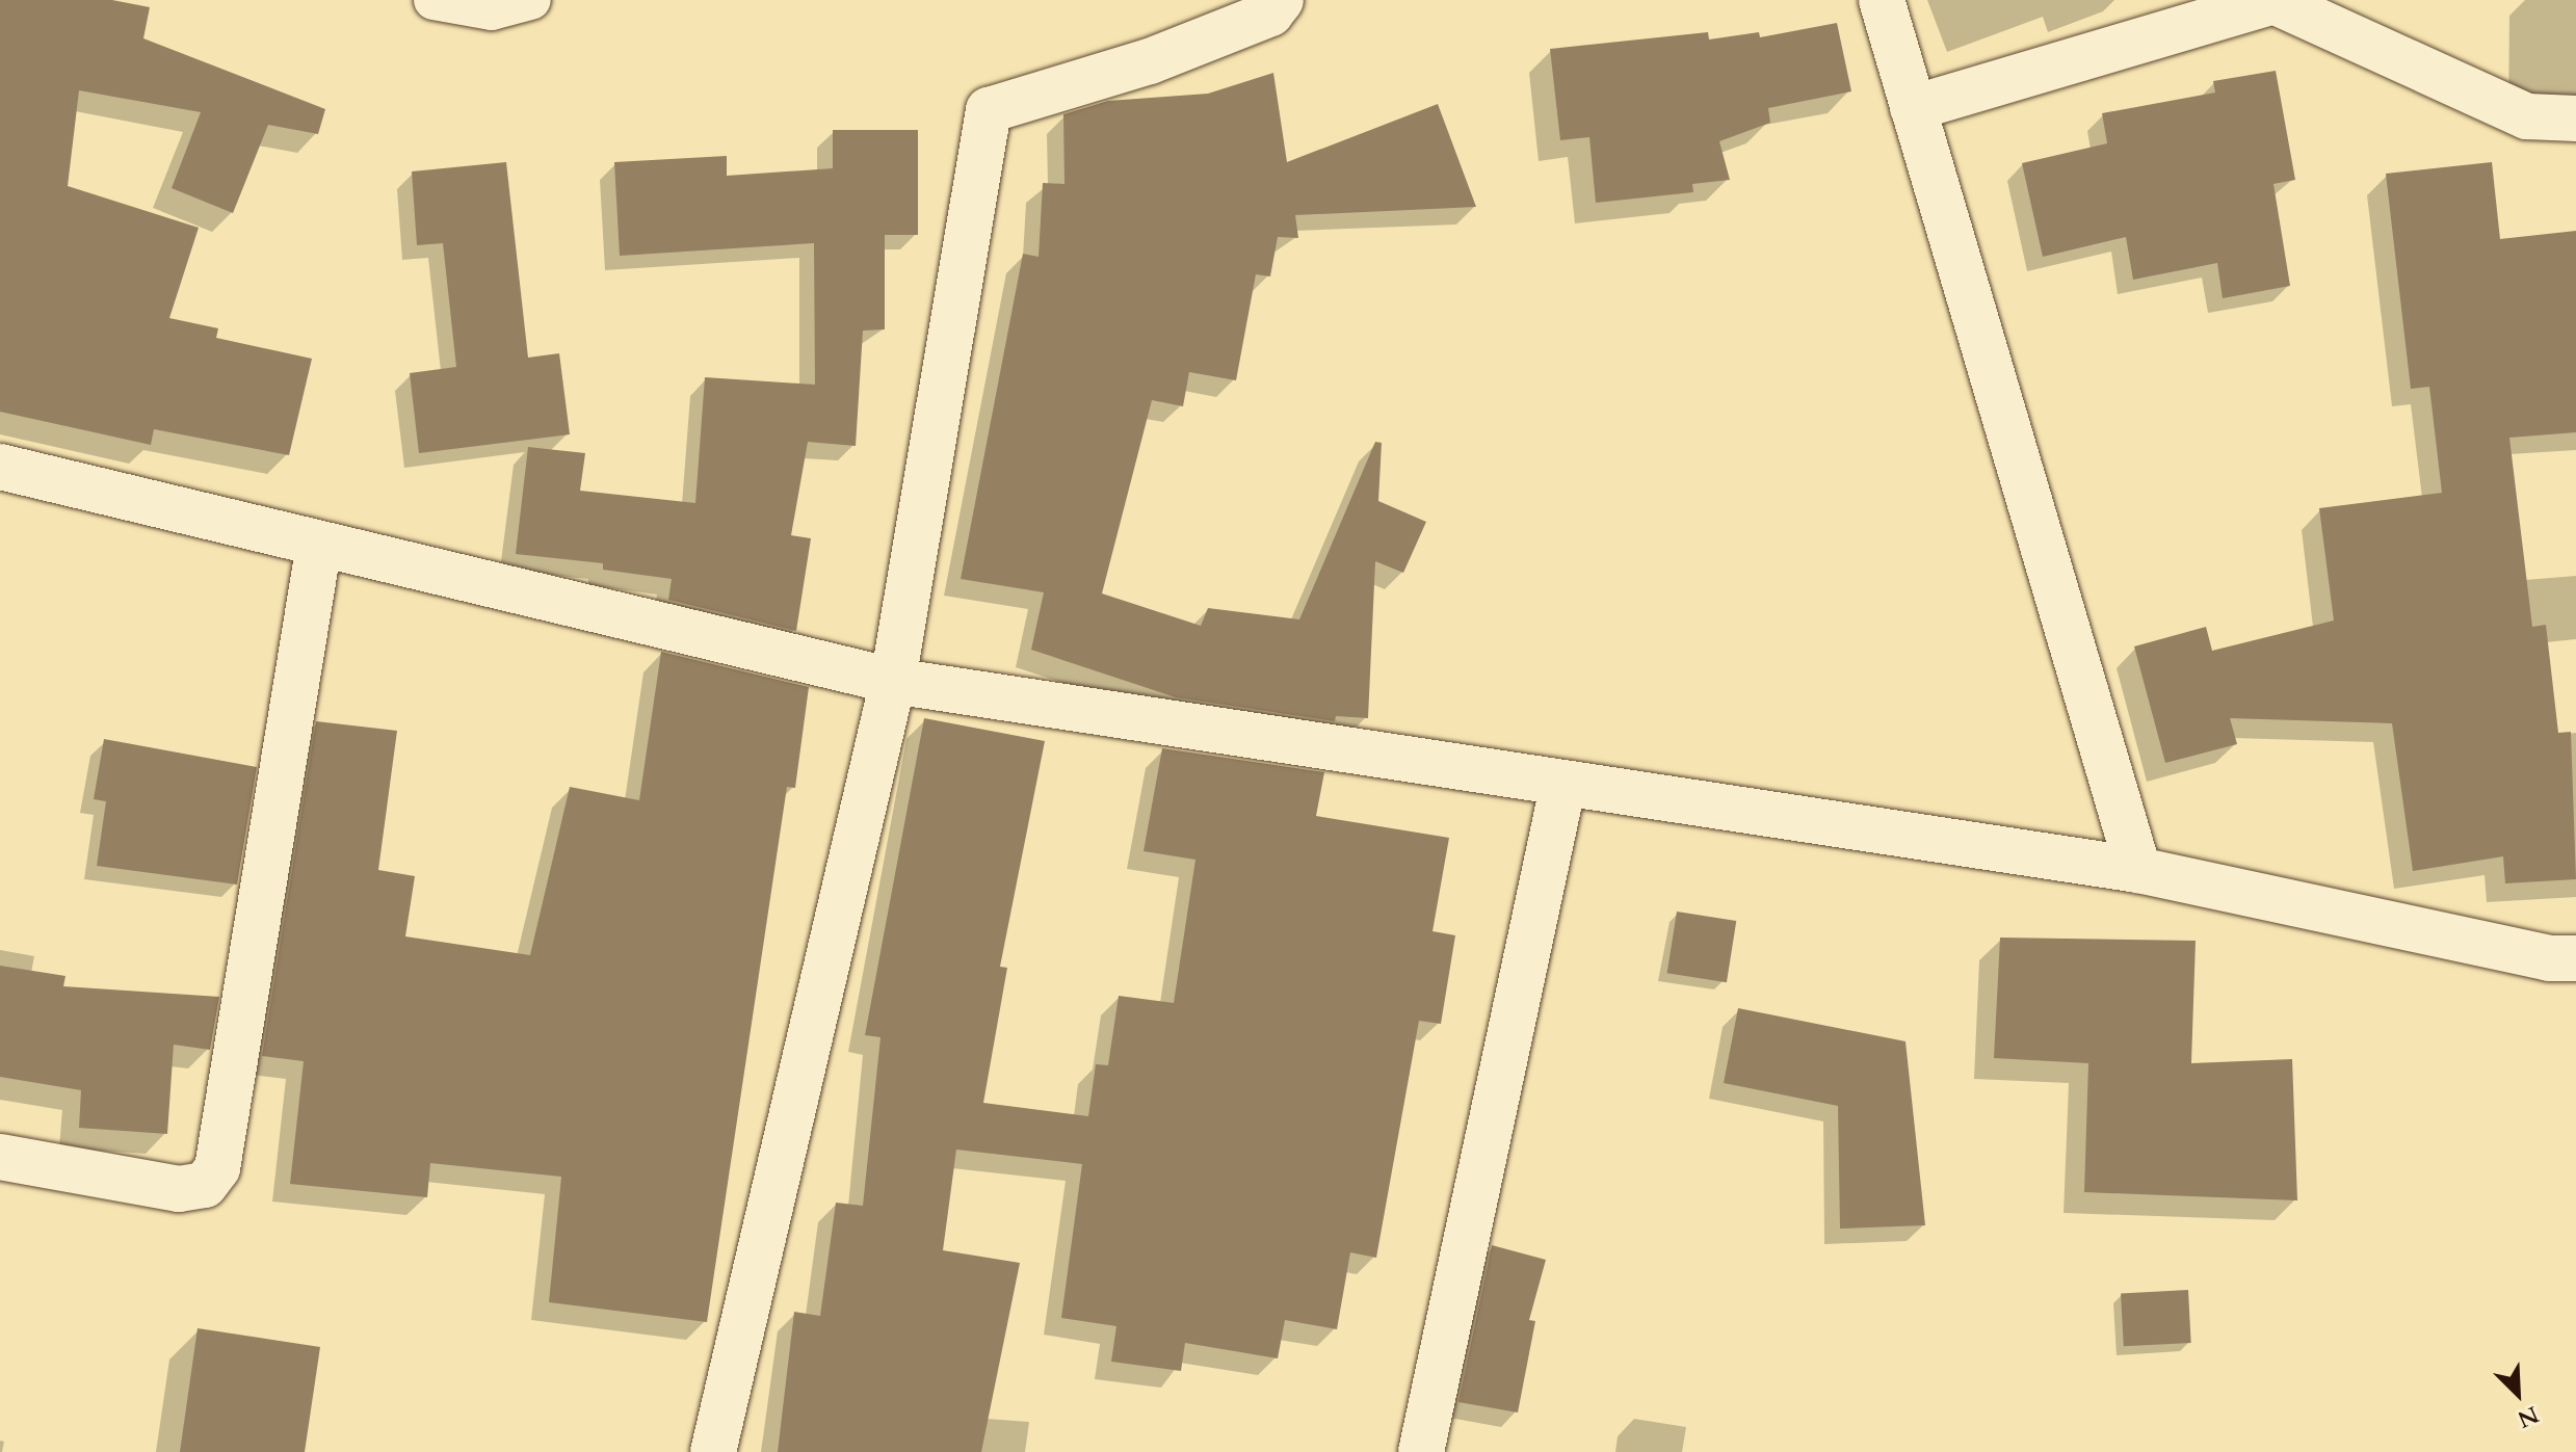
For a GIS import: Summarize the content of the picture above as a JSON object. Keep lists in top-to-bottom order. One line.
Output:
{"north":"bottom right"}
